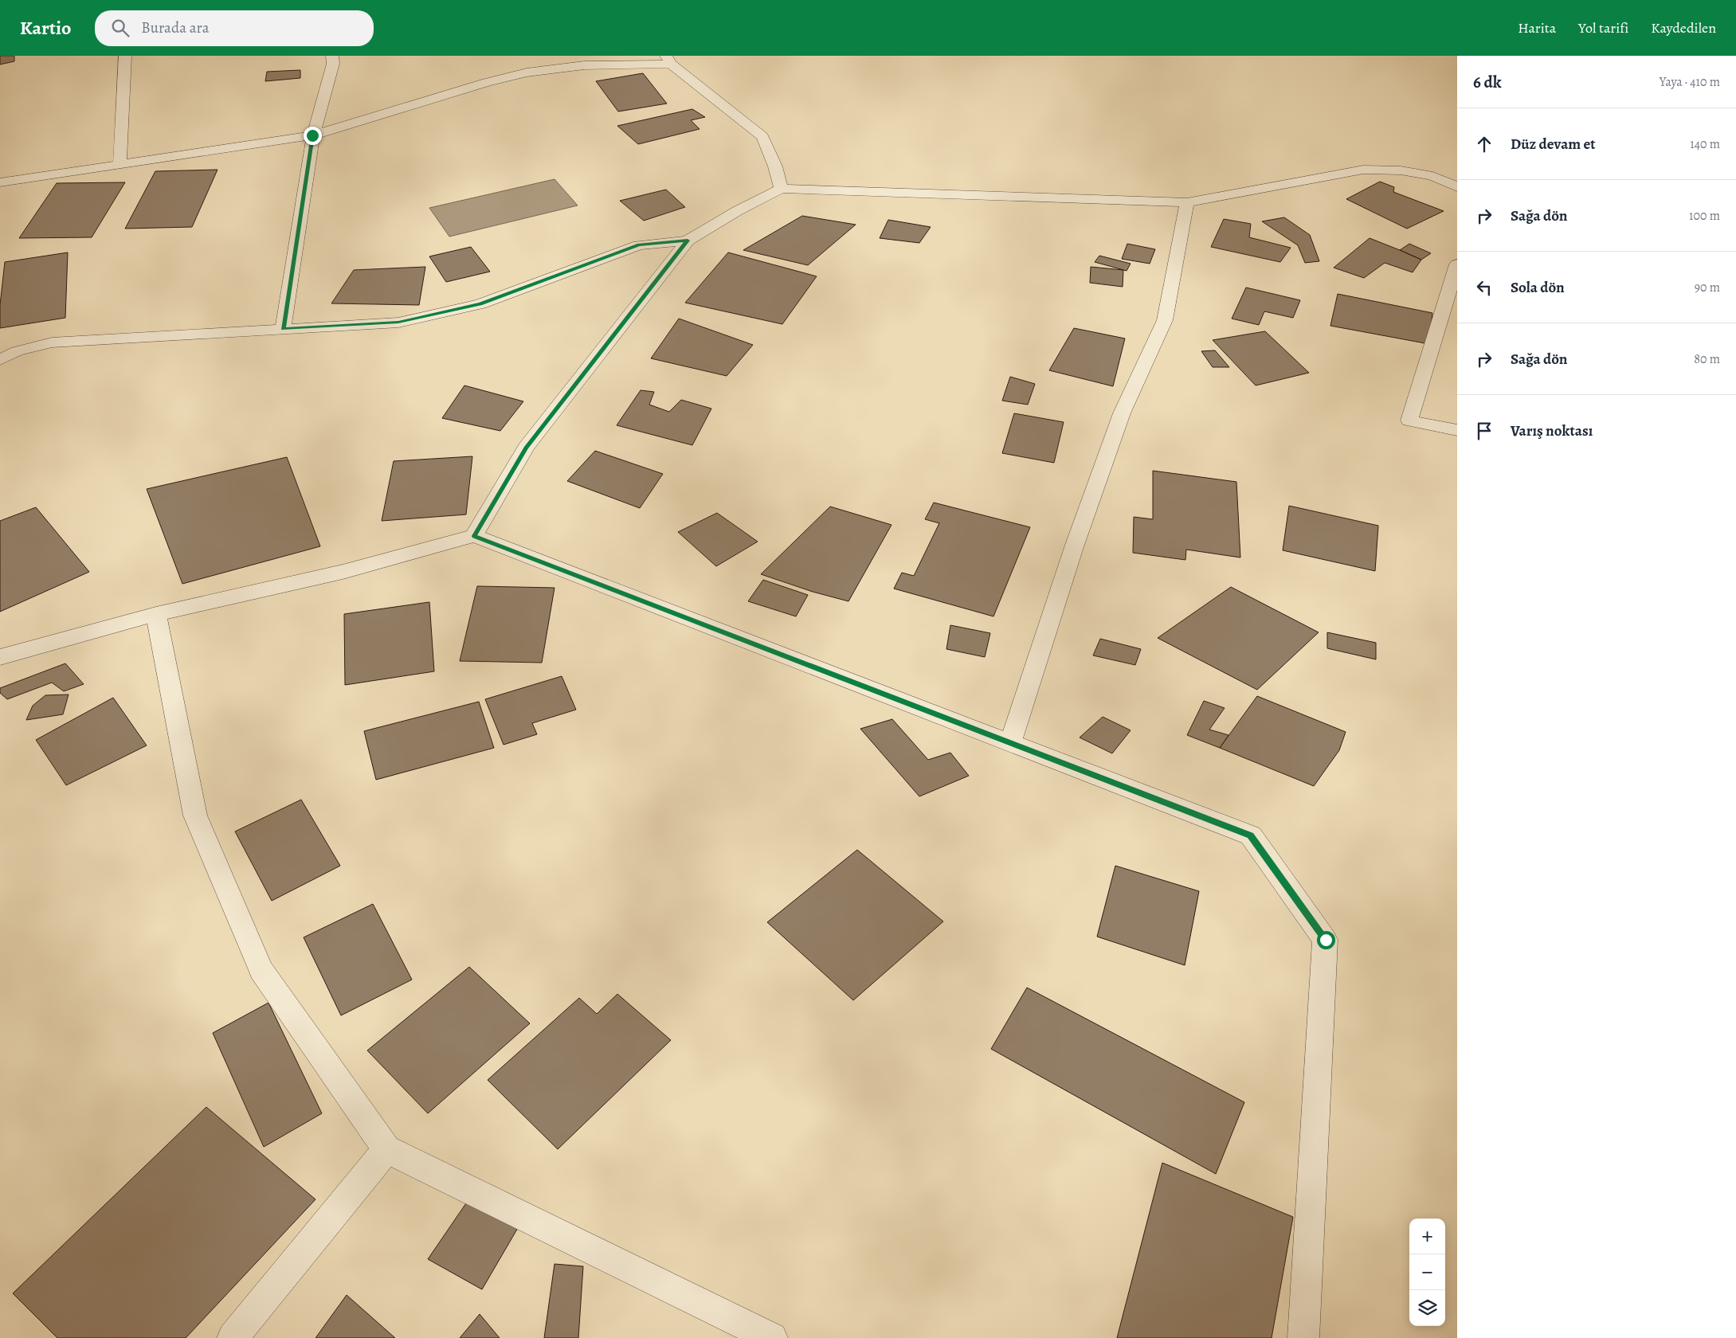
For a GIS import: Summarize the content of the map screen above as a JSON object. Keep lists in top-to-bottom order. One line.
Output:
{"page":{"header":"Kartio","search":"Burada ara","nav":["Harita","Yol tarifi","Kaydedilen"],"heading":["6 dk","Yaya · 410 m"],"list":[["Düz devam et","140 m"],["Sağa dön","100 m"],["Sola dön","90 m"],["Sağa dön","80 m"],"Varış noktası"],"map_buttons":["+","−"]}}
